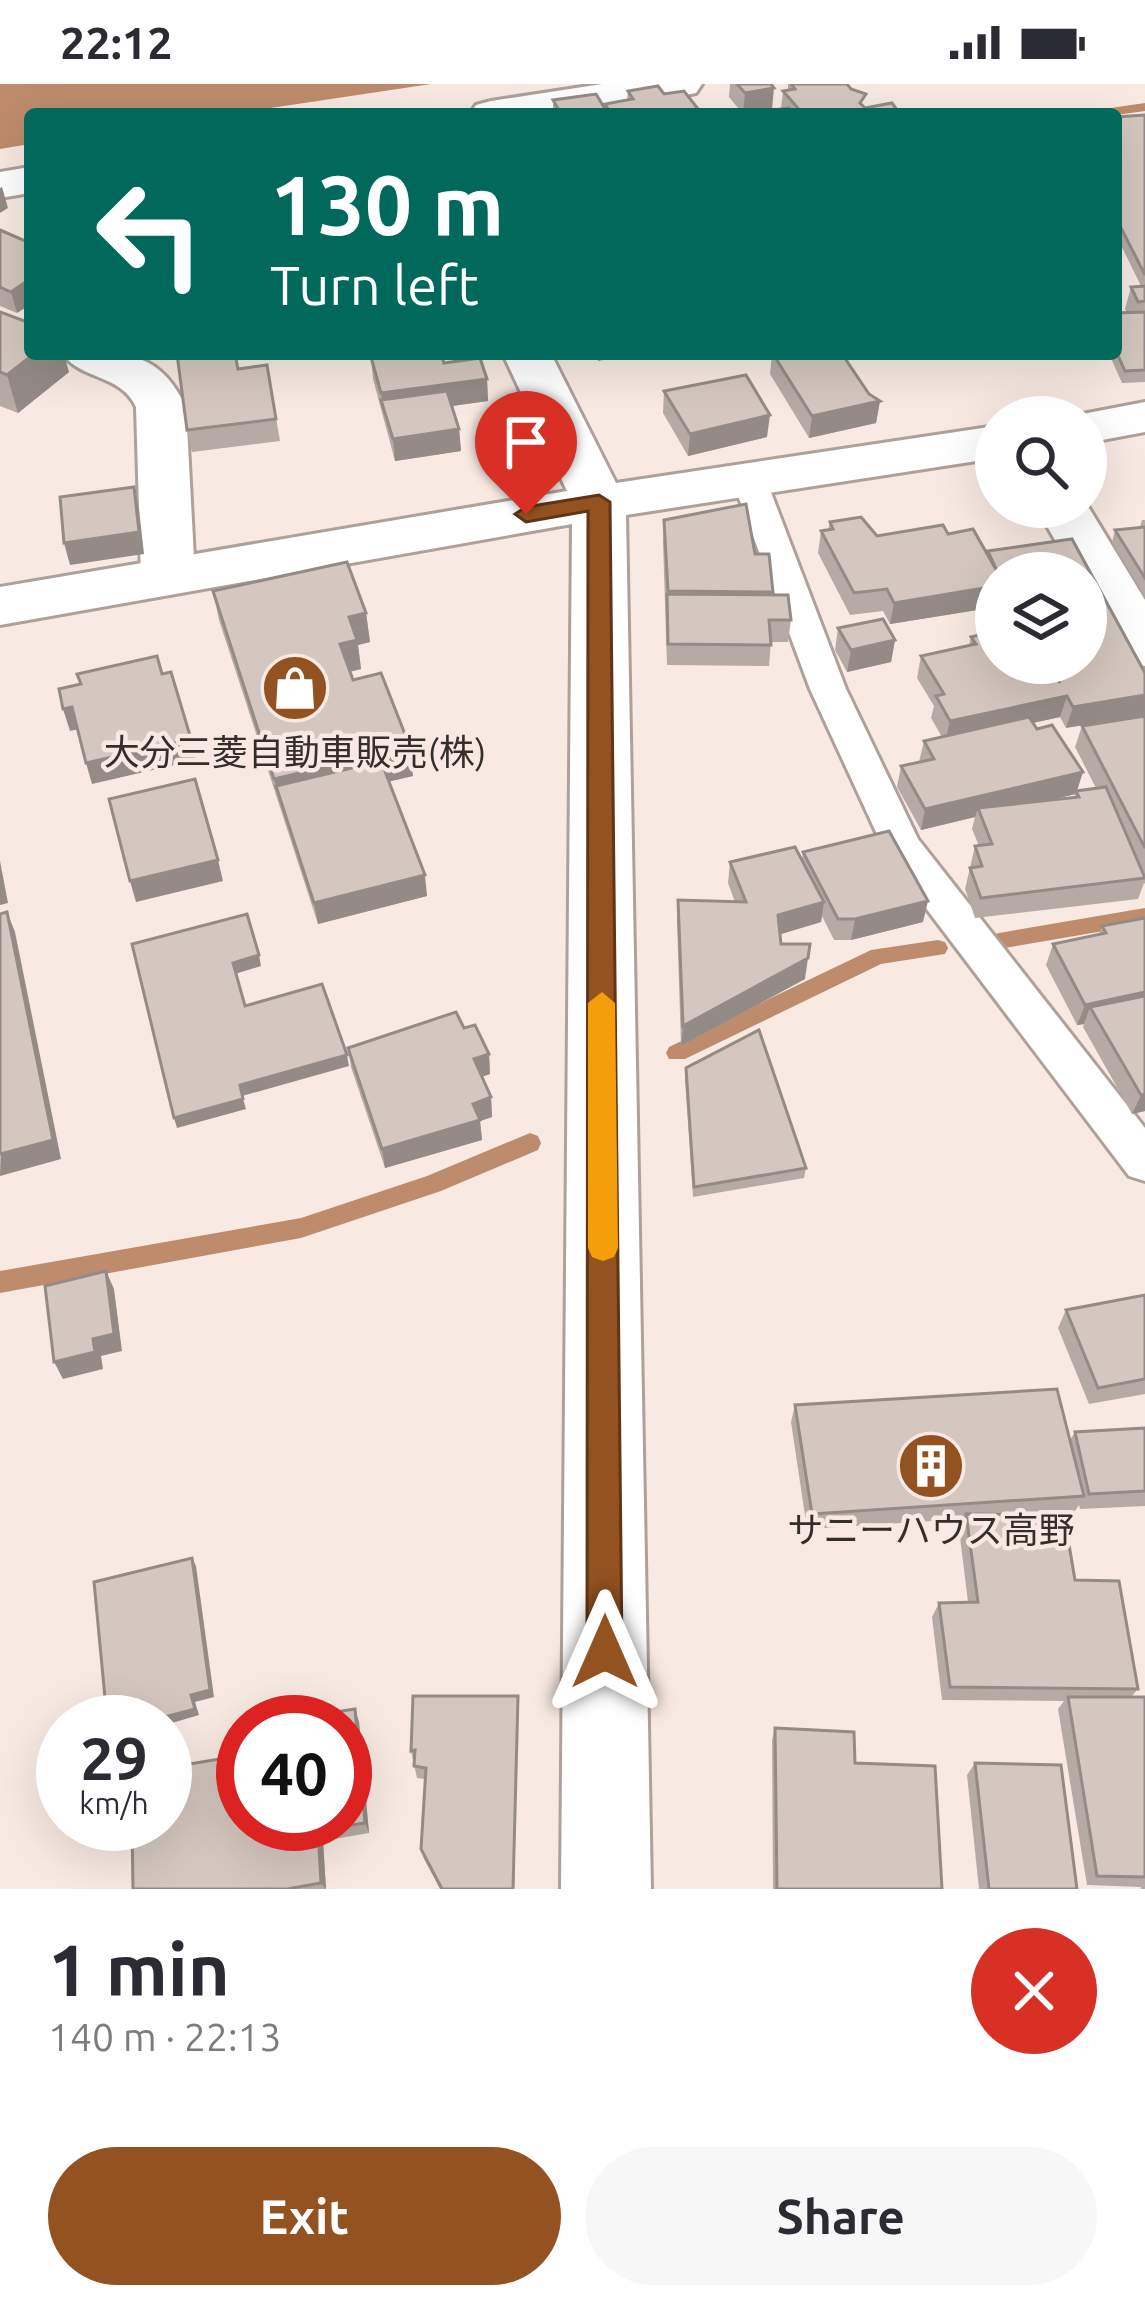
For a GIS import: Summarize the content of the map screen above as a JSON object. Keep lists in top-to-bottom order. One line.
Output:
{"places":{"shop":["大分三菱自動車販売(株)"],"building":["サニーハウス高野"]},"page":{"status":"22:12","turn":["130 m","Turn left"],"speed":"29 km/h","limit":"40","heading":["1 min","140 m · 22:13"],"buttons":["Exit","Share"]}}
